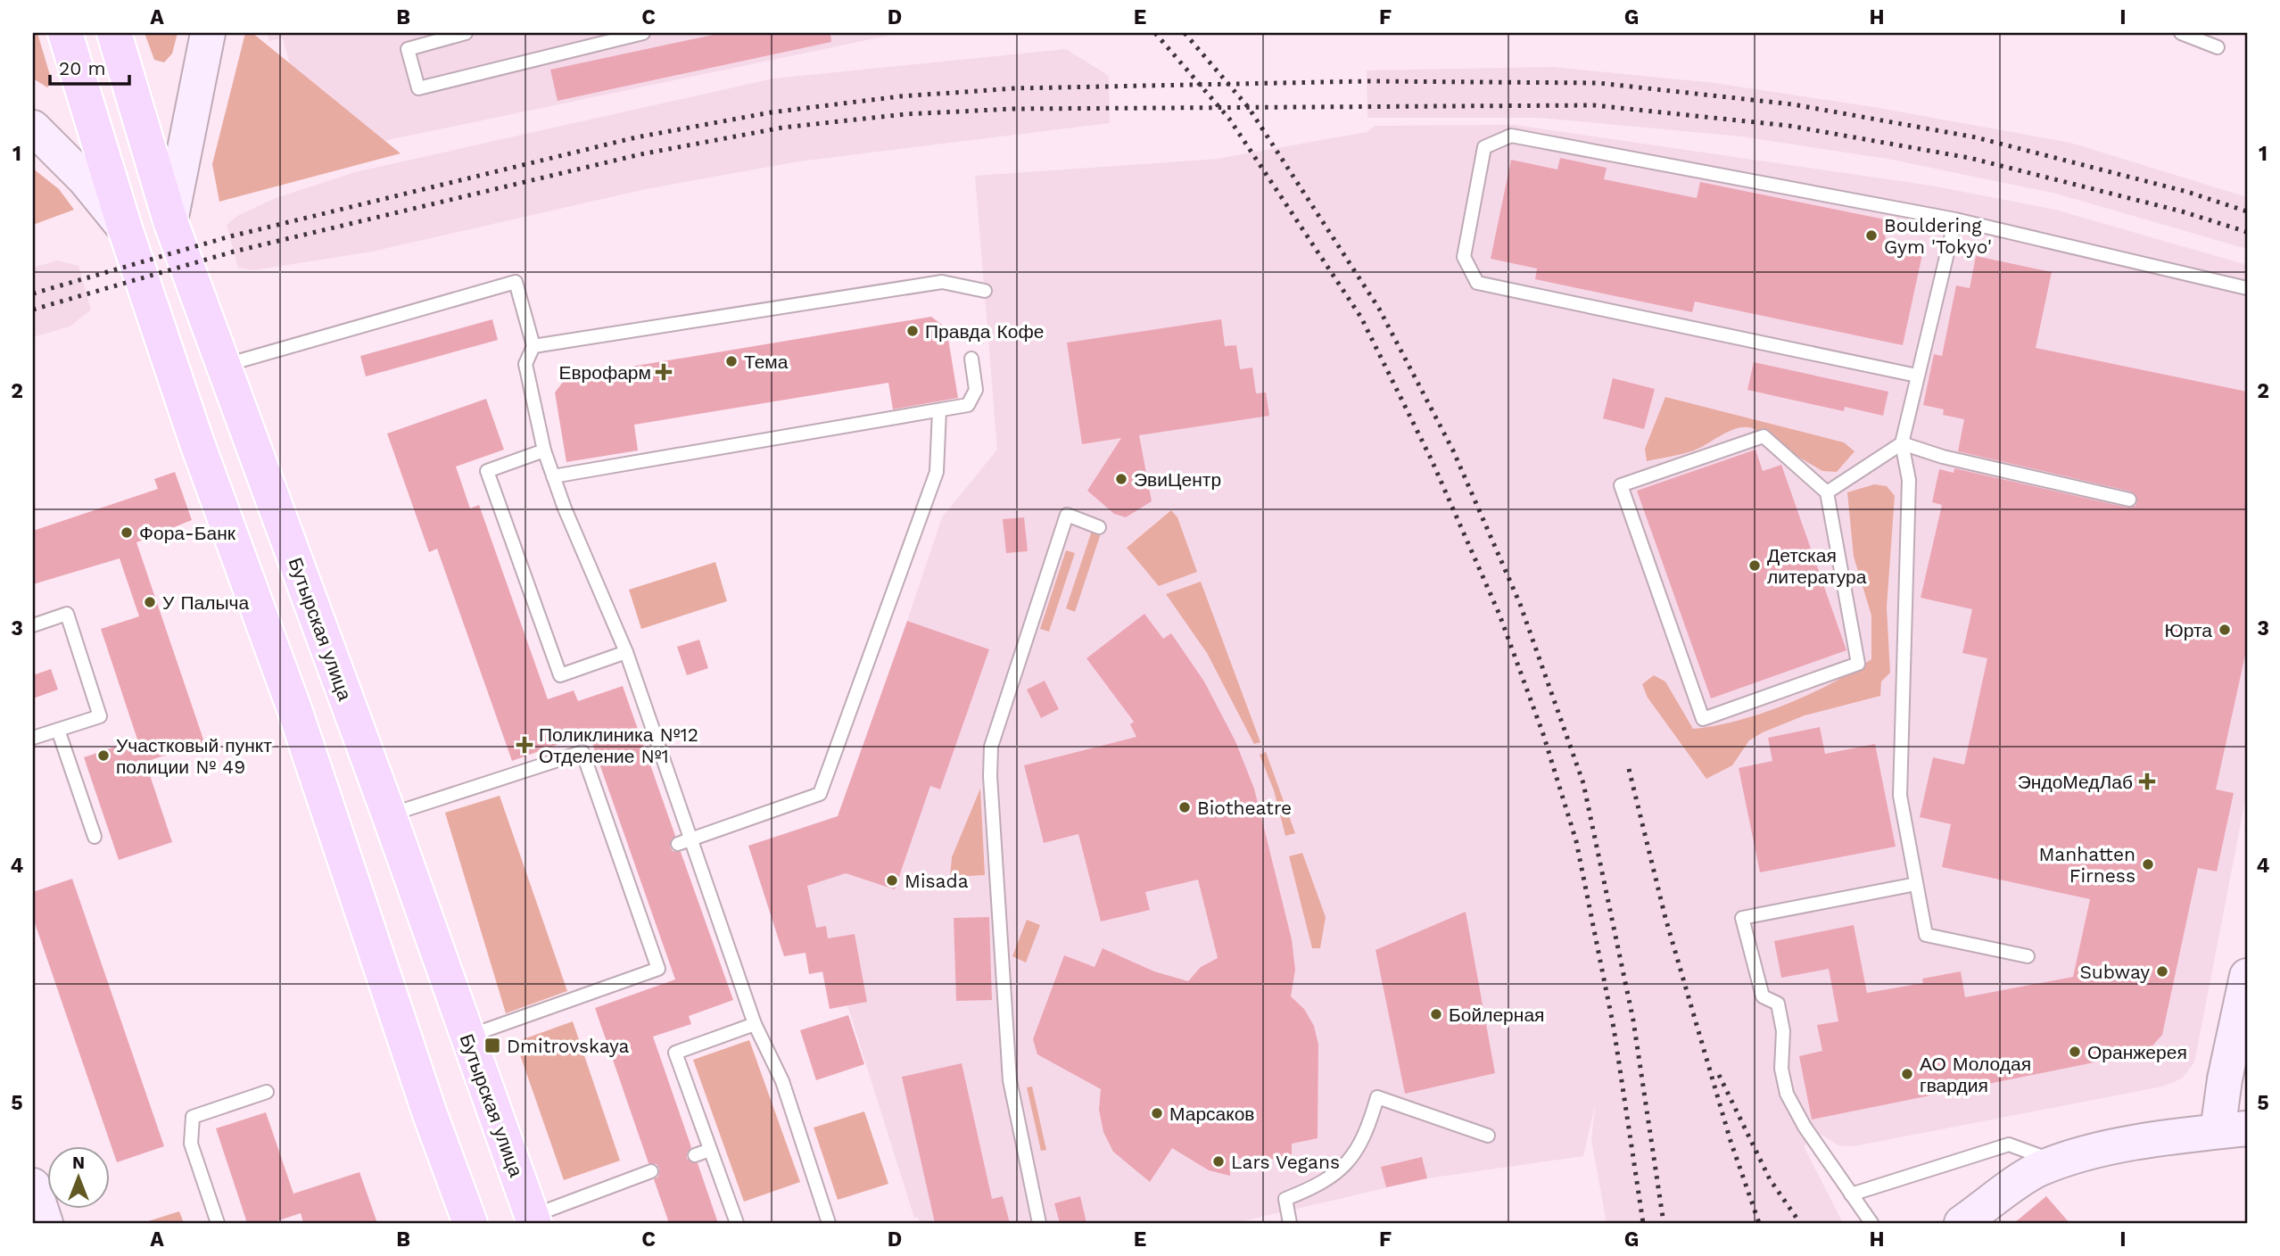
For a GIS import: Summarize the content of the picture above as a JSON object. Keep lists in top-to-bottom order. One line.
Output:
{"streets":{"main road":["Бутырская улица"]},"places":{"other":["Bouldering Gym 'Tokyo'","Правда Кофе","Тема","ЭвиЦентр","Фора-Банк","Детская литература","У Палыча","Юрта","Участковый пункт полиции № 49","Biotheatre","Manhatten Firness","Misada","Subway","Бойлерная","Оранжерея","АО Молодая гвардия","Марсаков","Lars Vegans"],"health":["Еврофарм","Поликлиника №12 Отделение №1","ЭндоМедЛаб"],"transit":["Dmitrovskaya"]},"scale_bar":"20 m","north":"top","grid":{"columns":["A","B","C","D","E","F","G","H","I"],"rows":["1","2","3","4","5"]}}
